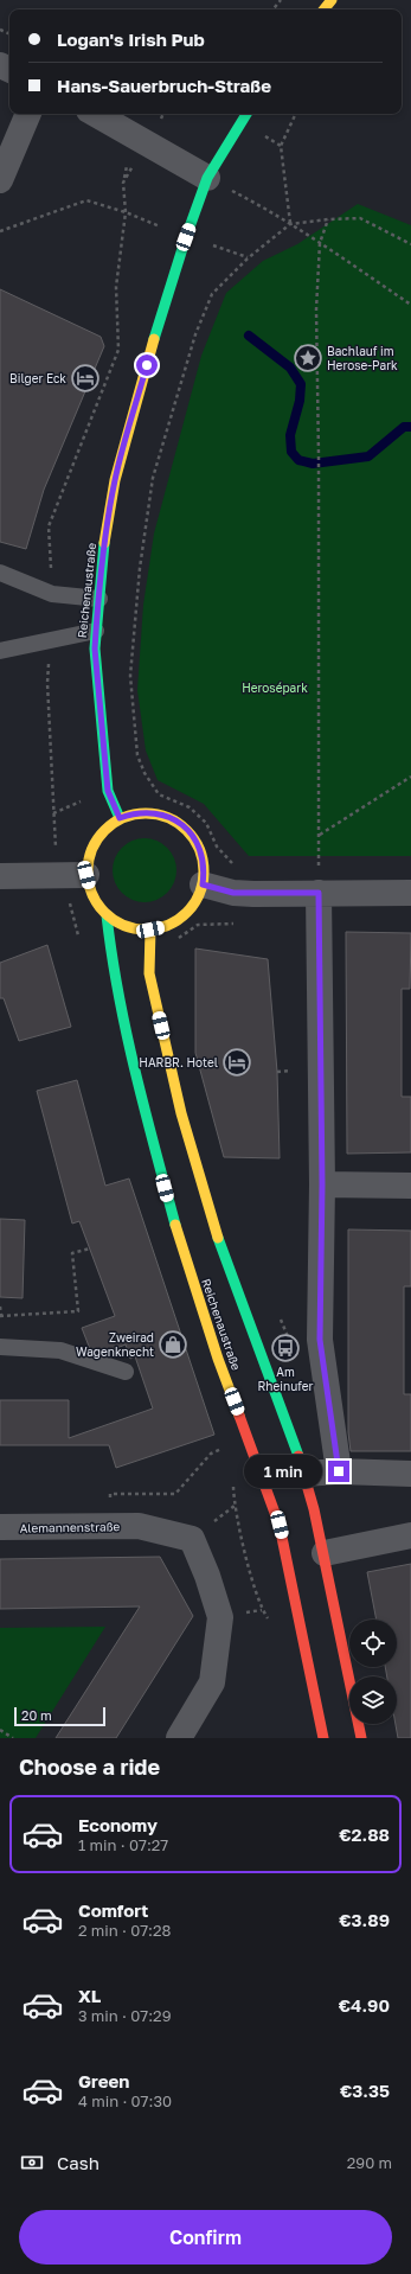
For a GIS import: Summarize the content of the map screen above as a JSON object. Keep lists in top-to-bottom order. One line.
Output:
{"streets":{"main road":["Reichenaustraße"],"street":["Alemannenstraße"]},"parks":["Herosépark"],"places":{"place":["Bachlauf im Herose-Park"],"hotel":["Bilger Eck","HARBR. Hotel"],"shop":["Zweirad Wagenknecht"],"bus stop":["Am Rheinufer"]},"scale_bar":"20 m","page":{"banner":["Logan's Irish Pub","Hans-Sauerbruch-Straße"],"bubble":"1 min","scale":"20 m","heading":"Choose a ride","list":[{"name":"Economy","note":"1 min · 07:27","value":"€2.88"},{"name":"Comfort","note":"2 min · 07:28","value":"€3.89"},{"name":"XL","note":"3 min · 07:29","value":"€4.90"},{"name":"Green","note":"4 min · 07:30","value":"€3.35"}],"pay":["Cash","290 m"],"buttons":"Confirm"}}
